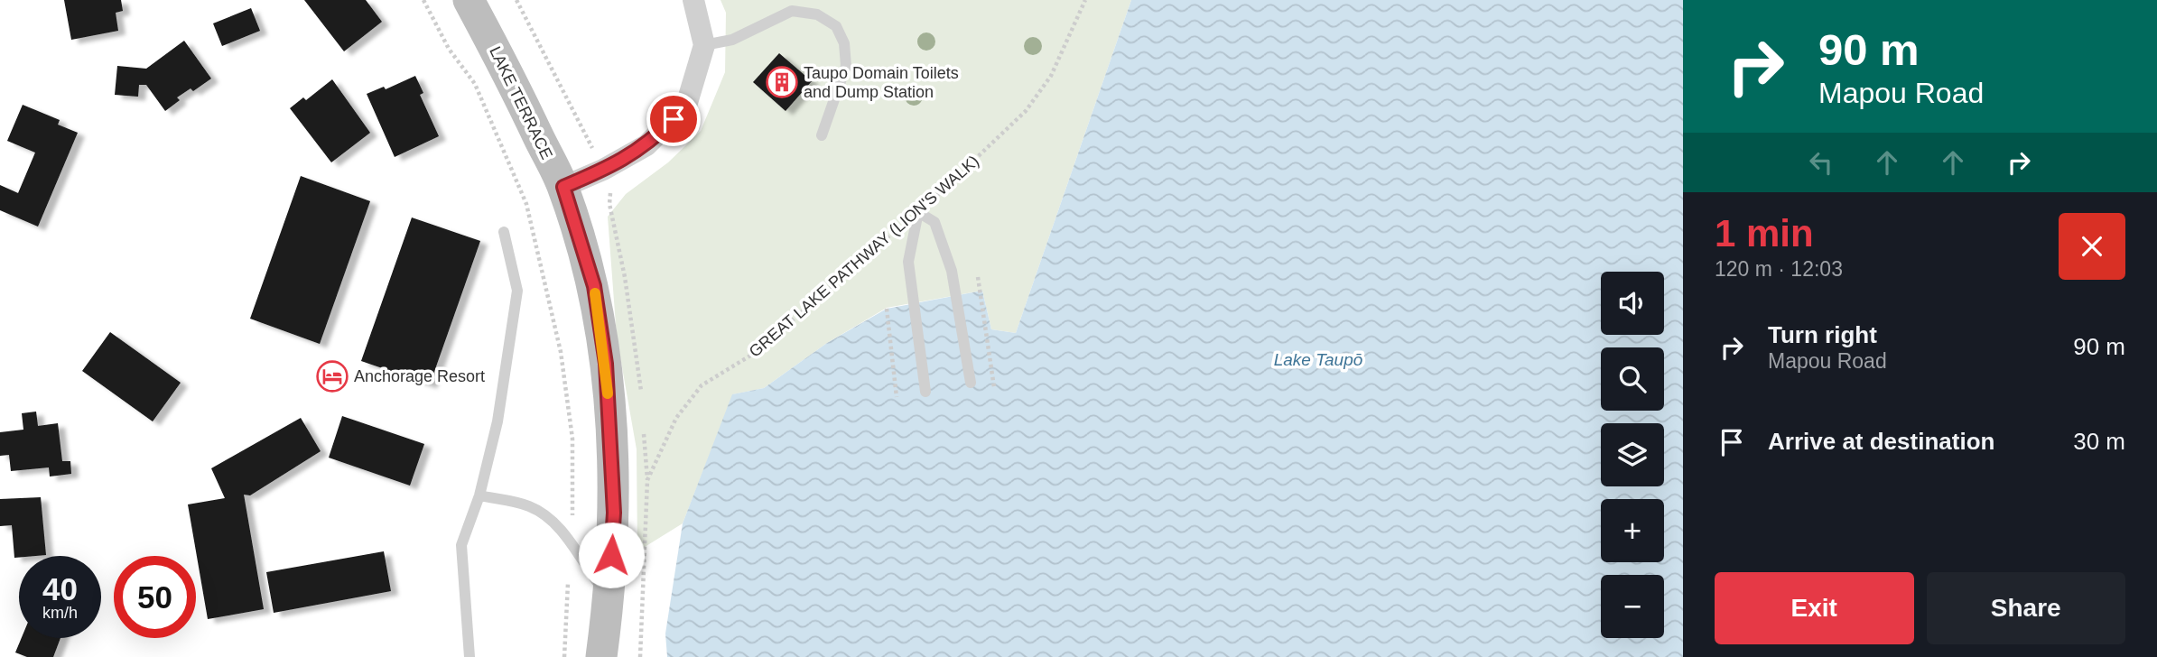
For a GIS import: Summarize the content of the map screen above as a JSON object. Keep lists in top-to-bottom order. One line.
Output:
{"streets":{"main road":["LAKE TERRACE"],"path":["GREAT LAKE PATHWAY (LION'S WALK)"]},"water":["Lake Taupō"],"places":{"building":["Taupo Domain Toilets and Dump Station"],"hotel":["Anchorage Resort"]},"page":{"turn":["90 m","Mapou Road"],"heading":["1 min","120 m · 12:03"],"map_buttons":["+","−"],"list":[{"name":"Turn right","note":"Mapou Road","value":"90 m"},{"name":"Arrive at destination","value":"30 m"}],"speed":"40 km/h","limit":"50","buttons":["Exit","Share"]}}
